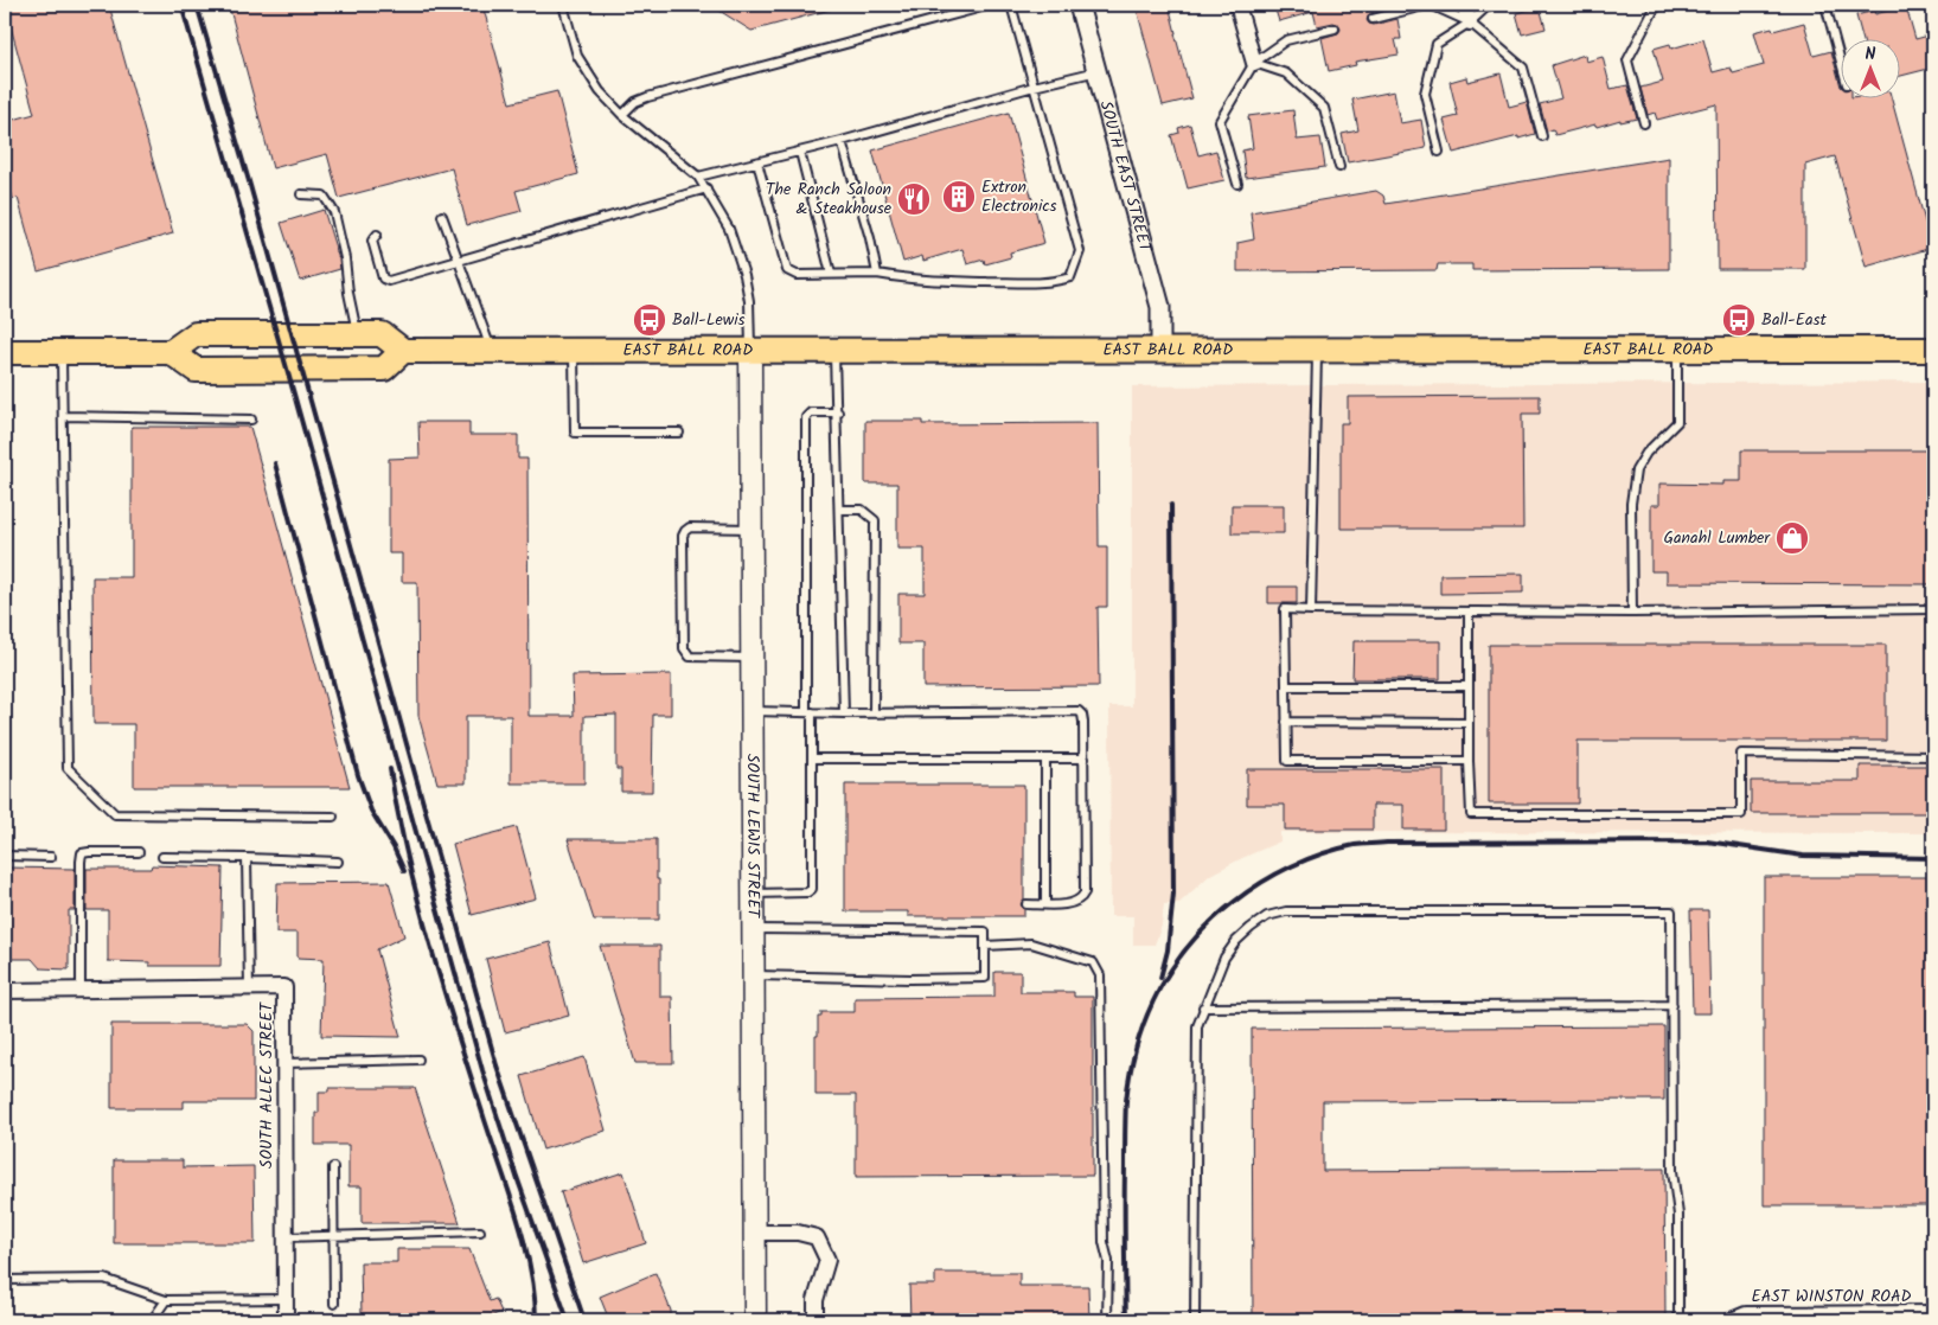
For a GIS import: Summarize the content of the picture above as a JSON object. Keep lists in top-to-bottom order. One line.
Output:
{"streets":{"main road":["EAST BALL ROAD","SOUTH LEWIS STREET"],"street":["SOUTH EAST STREET","SOUTH ALLEC STREET","EAST WINSTON ROAD"]},"crossings":[["SOUTH EAST STREET","EAST BALL ROAD"],["EAST BALL ROAD","SOUTH LEWIS STREET"]],"places":{"building":["Extron Electronics"],"restaurant":["The Ranch Saloon & Steakhouse"],"bus stop":["Ball-Lewis","Ball-East"],"shop":["Ganahl Lumber"]},"north":"top"}
